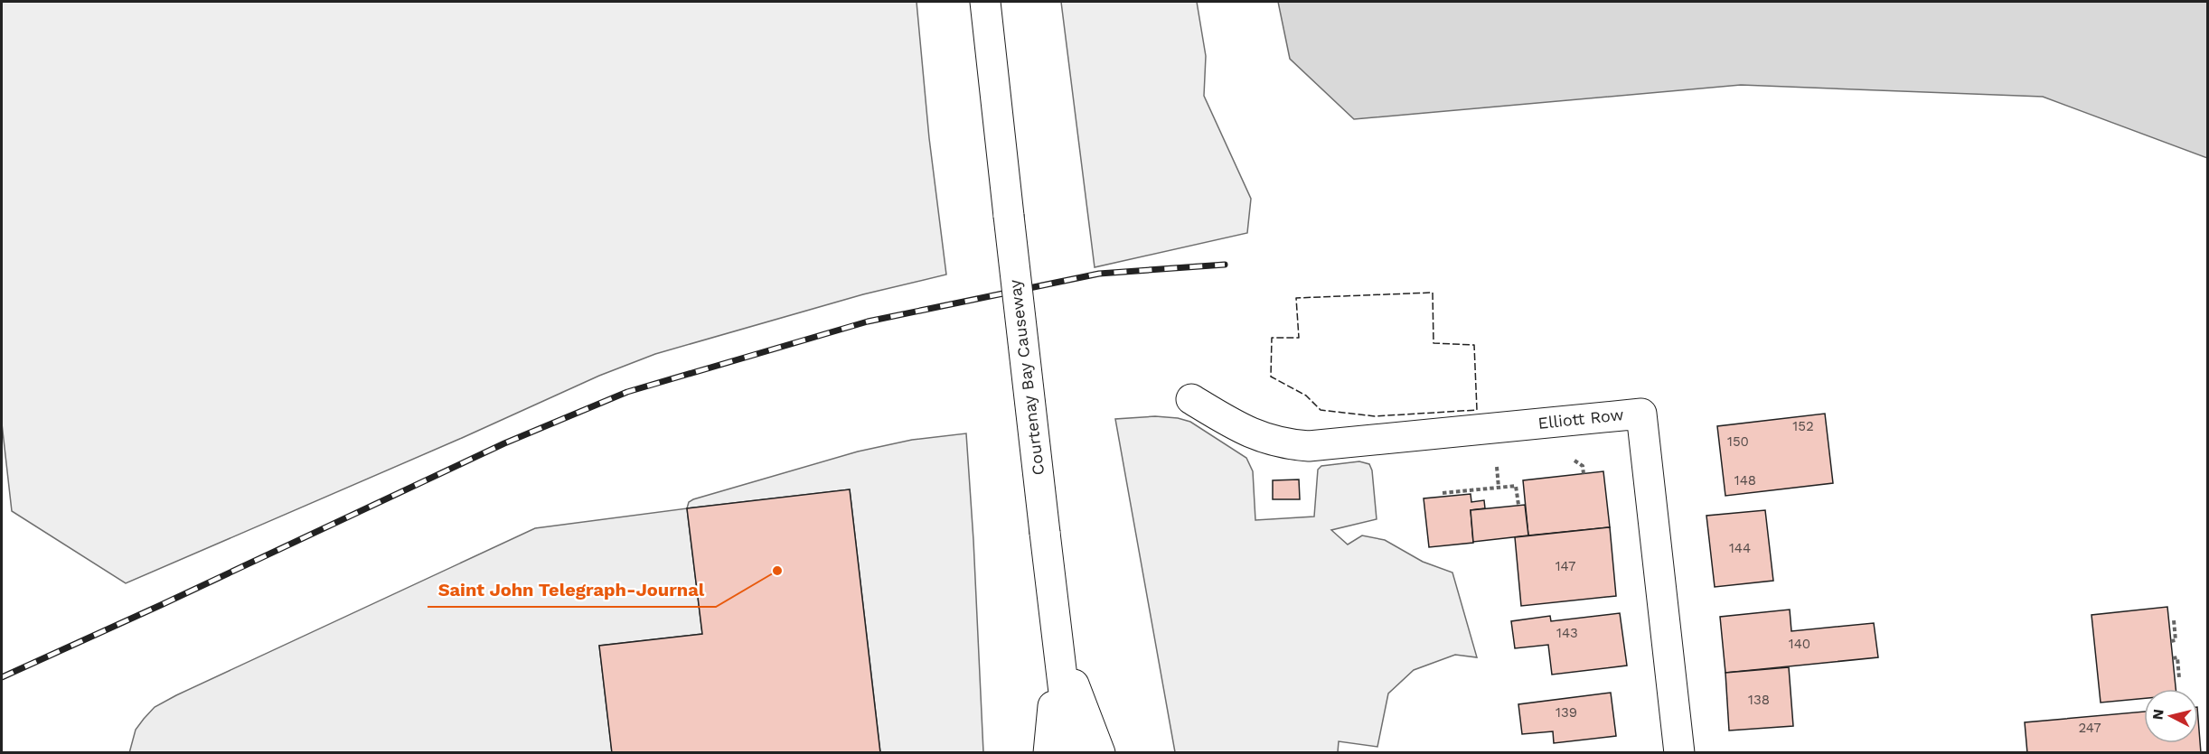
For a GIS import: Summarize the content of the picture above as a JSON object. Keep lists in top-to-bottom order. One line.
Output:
{"streets":{"main road":["Courtenay Bay Causeway","Elliott Row"]},"places":["Saint John Telegraph-Journal"],"house_numbers":["152","150","148","144","147","143","140","138","139","247"],"north":"left"}
